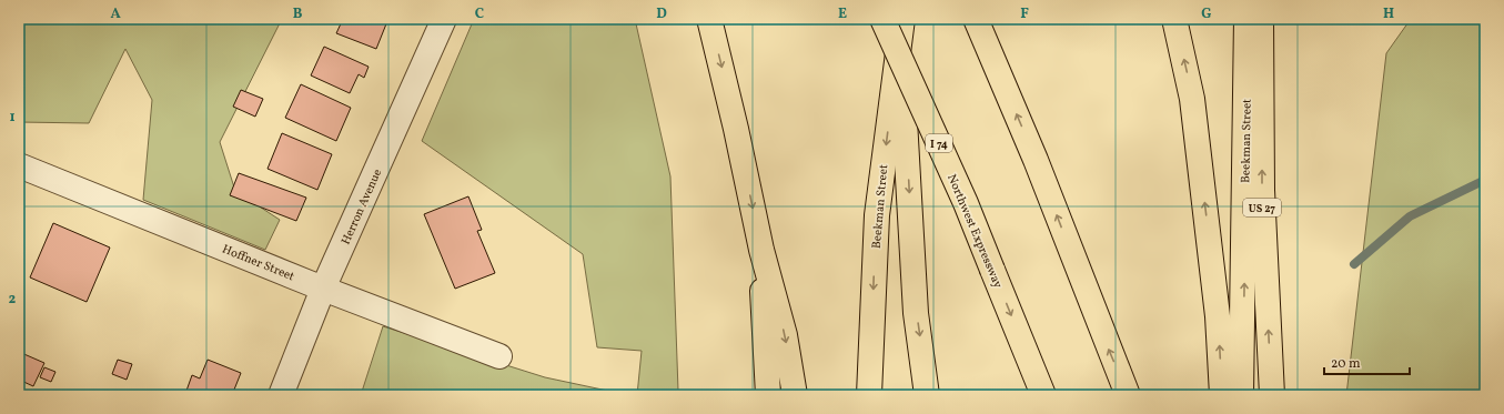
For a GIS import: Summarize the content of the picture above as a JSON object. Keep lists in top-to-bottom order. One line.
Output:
{"streets":{"main road":["Beekman Street","I 74","US 27","Northwest Expressway"],"street":["Herron Avenue","Hoffner Street"]},"crossings":[["Herron Avenue","Hoffner Street"]],"scale_bar":"20 m","grid":{"columns":["A","B","C","D","E","F","G","H"],"rows":["1","2"]}}
